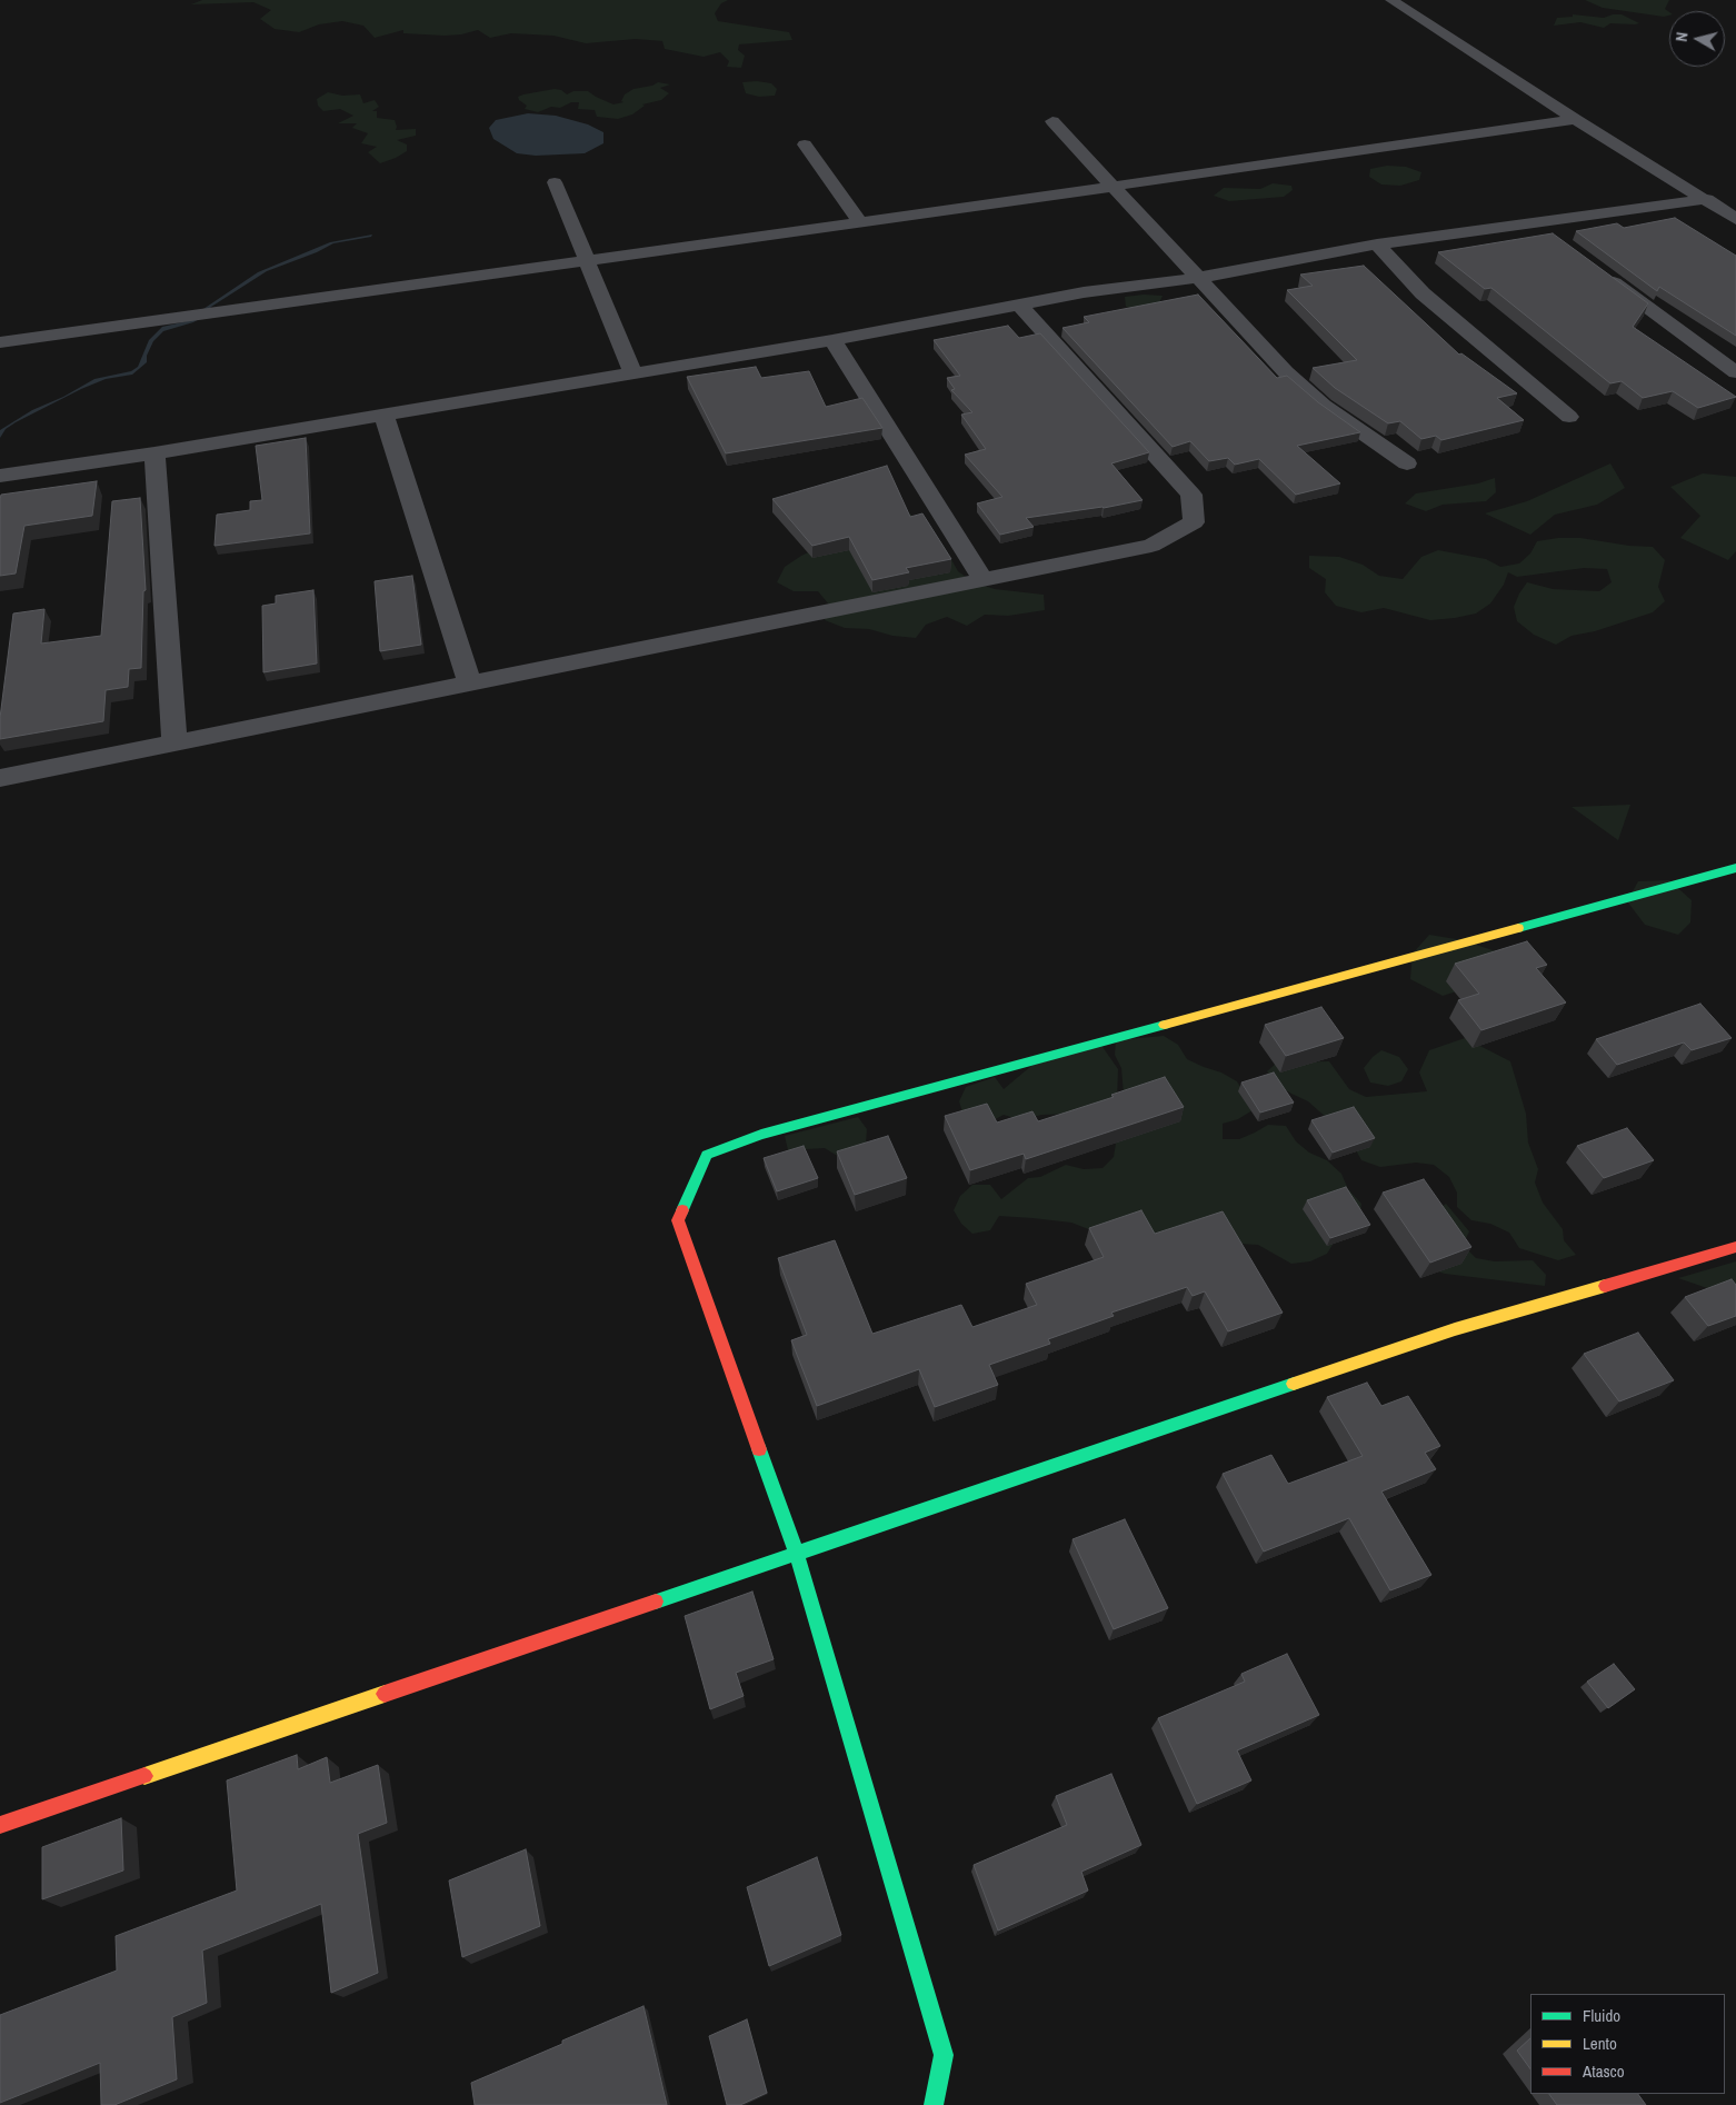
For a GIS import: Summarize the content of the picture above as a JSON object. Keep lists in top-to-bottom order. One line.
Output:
{"legend":["Fluido","Lento","Atasco"],"north":"left"}
